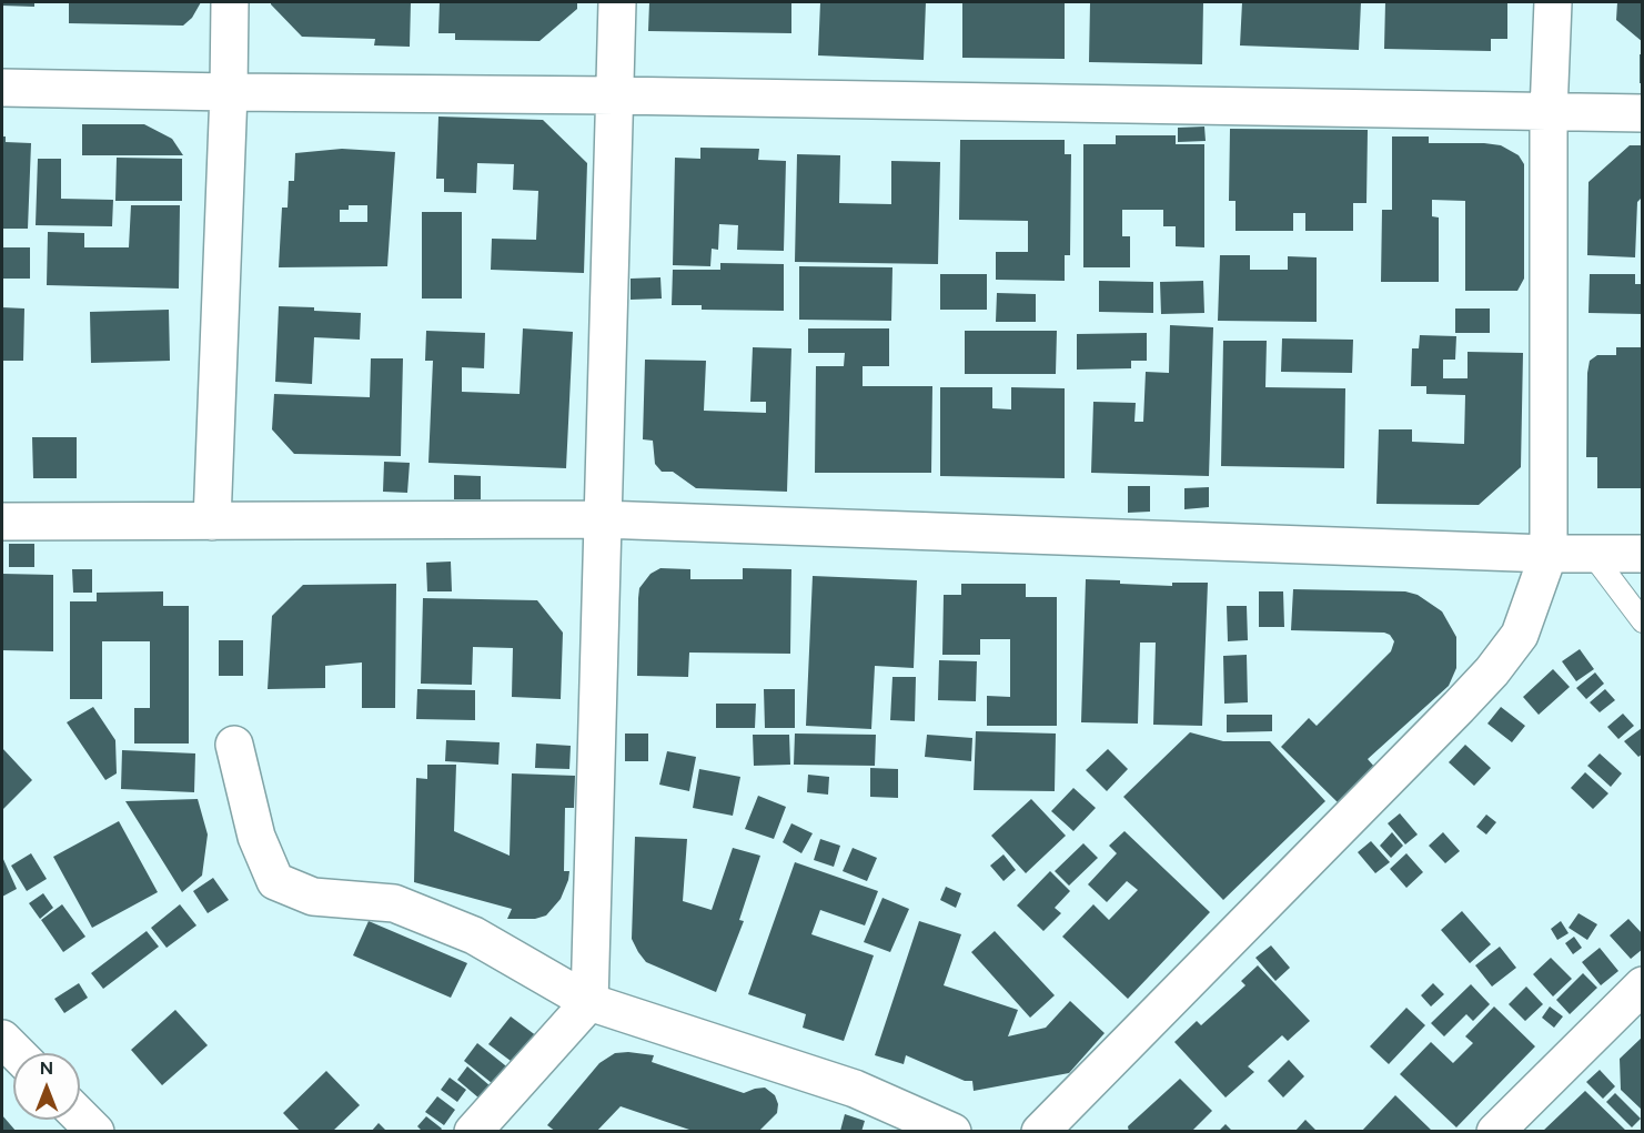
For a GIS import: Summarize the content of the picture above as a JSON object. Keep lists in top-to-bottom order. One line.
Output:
{"north":"top"}
